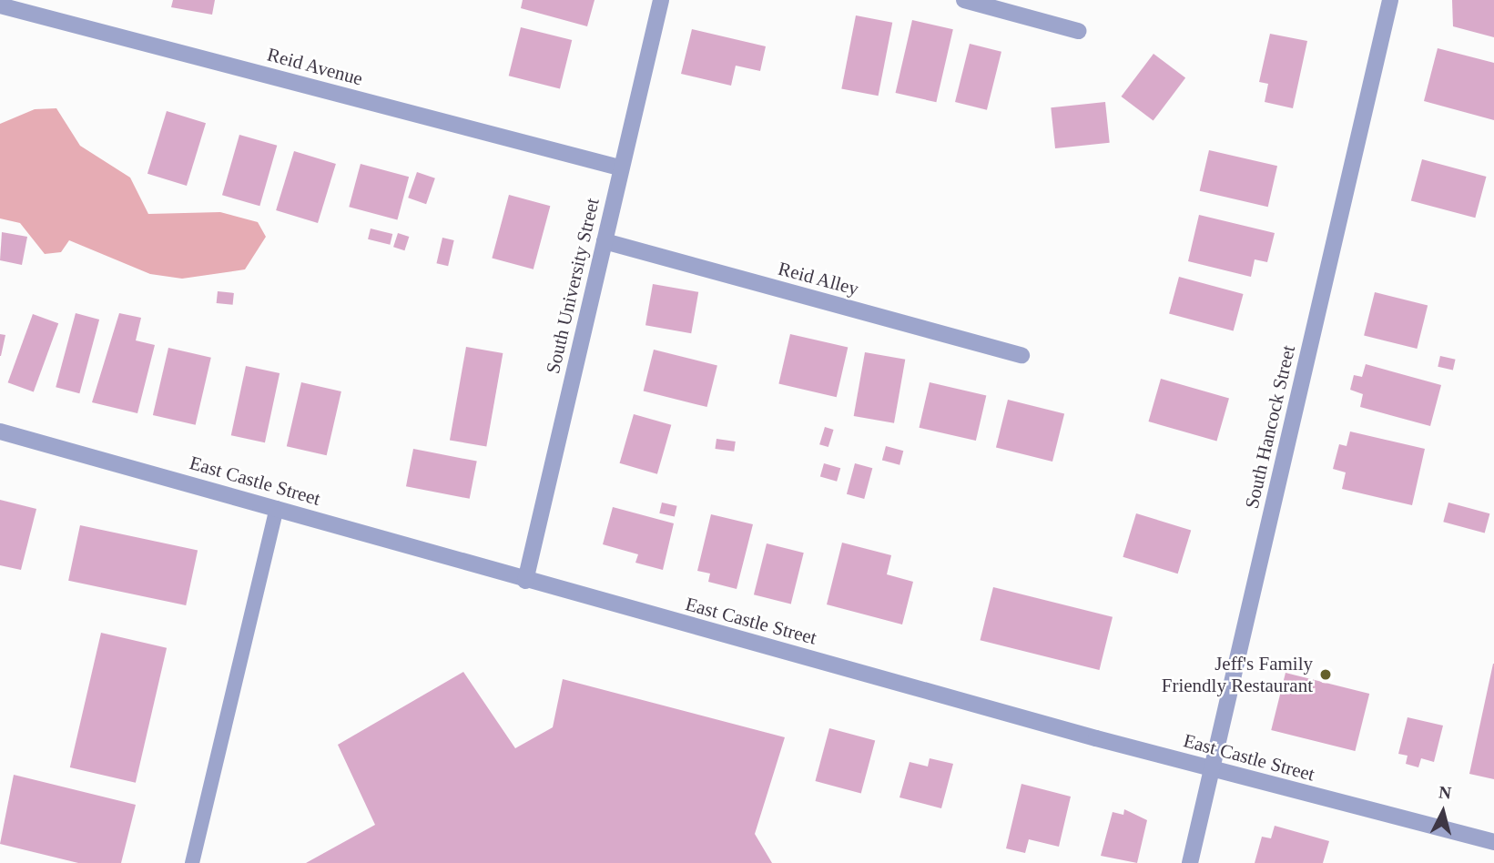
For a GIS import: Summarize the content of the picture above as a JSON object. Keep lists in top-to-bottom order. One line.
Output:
{"streets":{"street":["Reid Avenue","Reid Alley","South University Street","South Hancock Street","East Castle Street"]},"crossings":[["Reid Avenue","South University Street"],["Reid Alley","South University Street"],["South University Street","East Castle Street"],["South Hancock Street","East Castle Street"]],"places":["Jeff's Family Friendly Restaurant"],"north":"top"}
